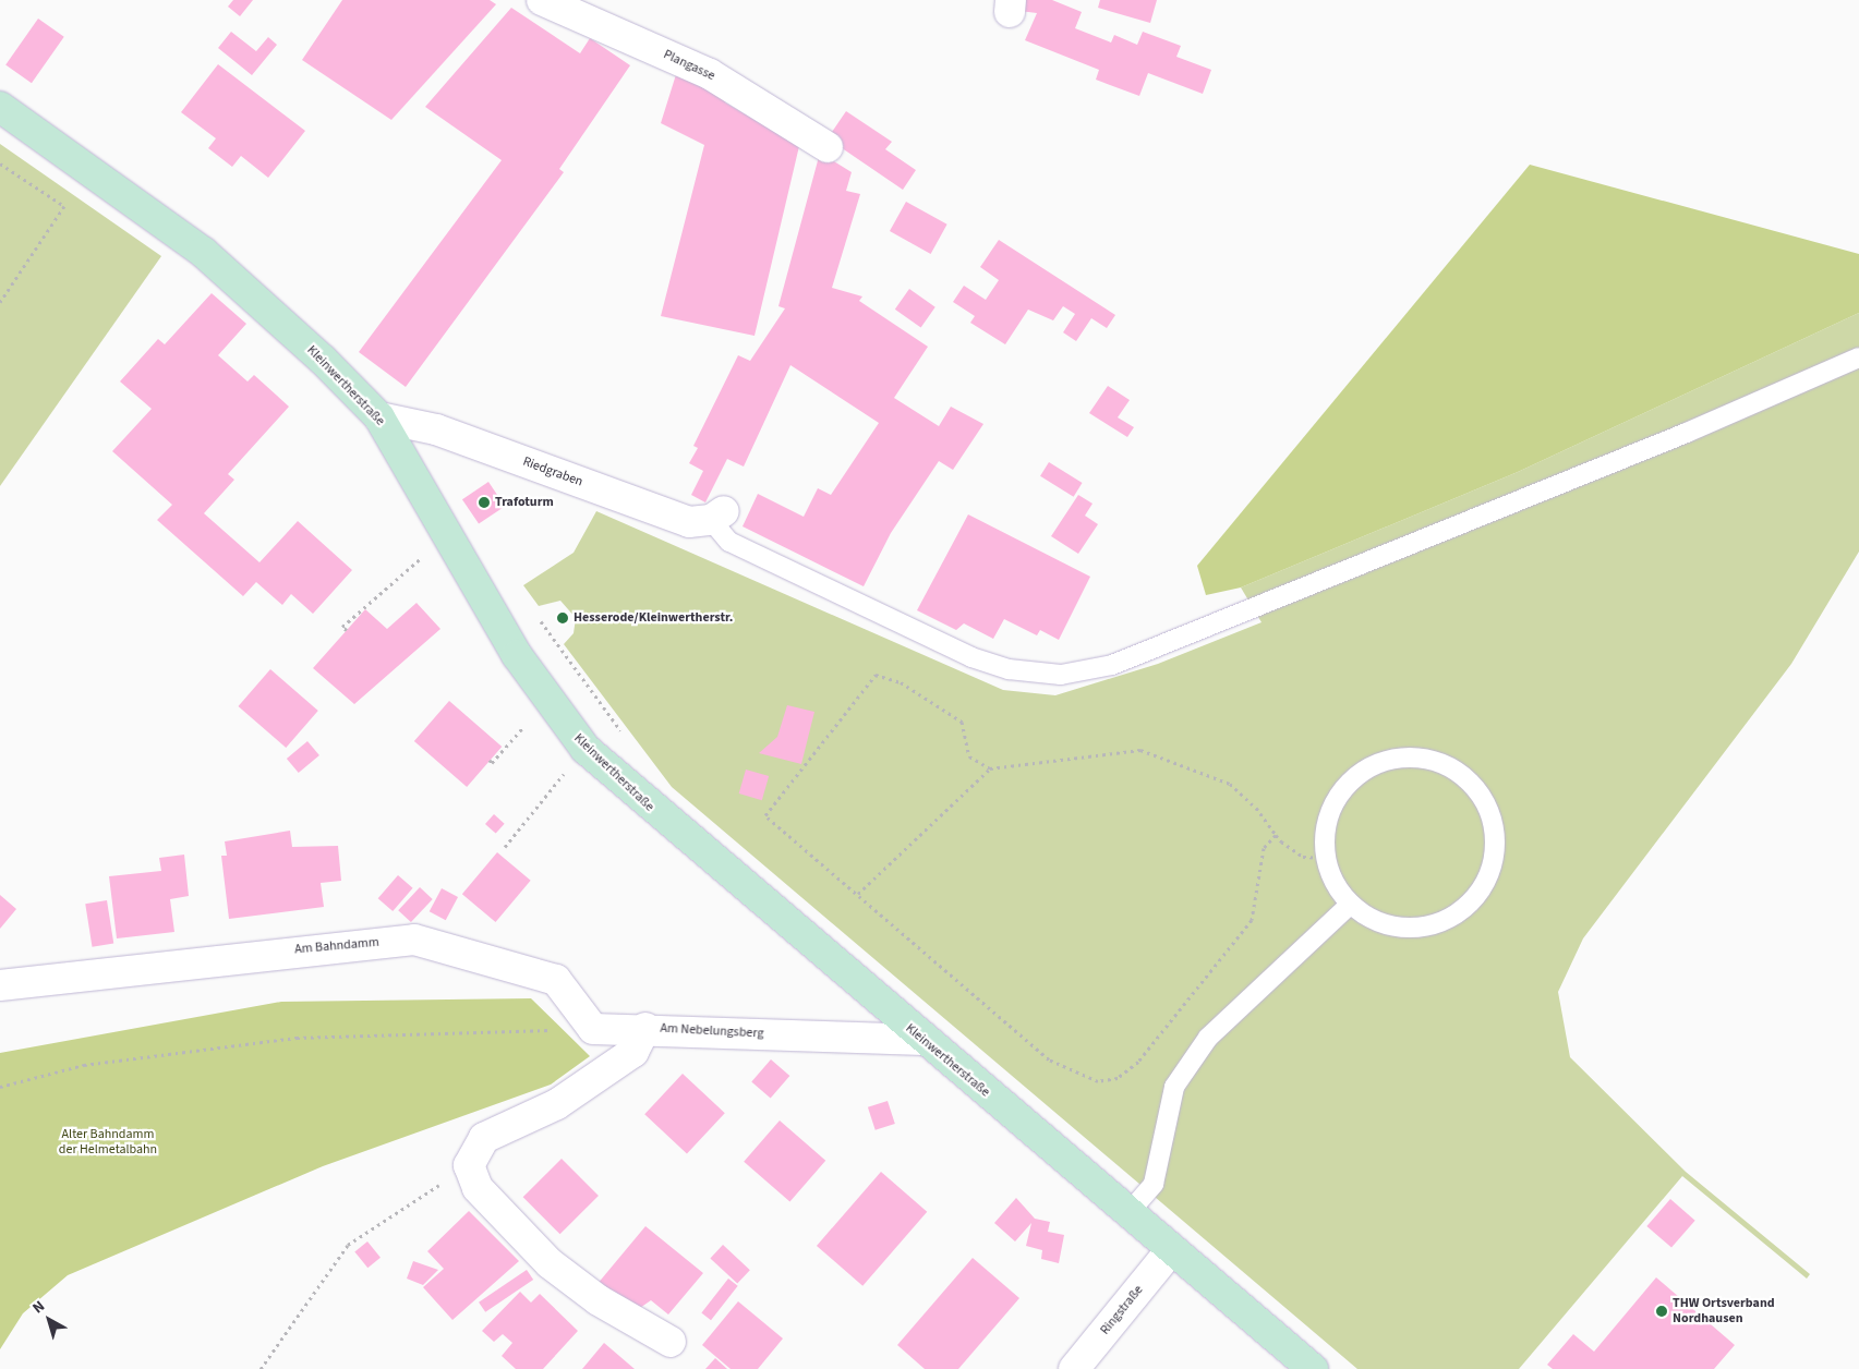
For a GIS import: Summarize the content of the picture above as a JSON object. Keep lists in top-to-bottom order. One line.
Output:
{"streets":{"street":["Plangasse","Kleinwertherstraße","Riedgraben","Am Bahndamm","Am Nebelungsberg","Ringstraße"]},"crossings":[["Kleinwertherstraße","Riedgraben"],["Kleinwertherstraße","Am Nebelungsberg"],["Kleinwertherstraße","Ringstraße"]],"parks":["Alter Bahndamm der Helmetalbahn"],"places":["Trafoturm","Hesserode/Kleinwertherstr.","THW Ortsverband Nordhausen"],"north":"top left"}
